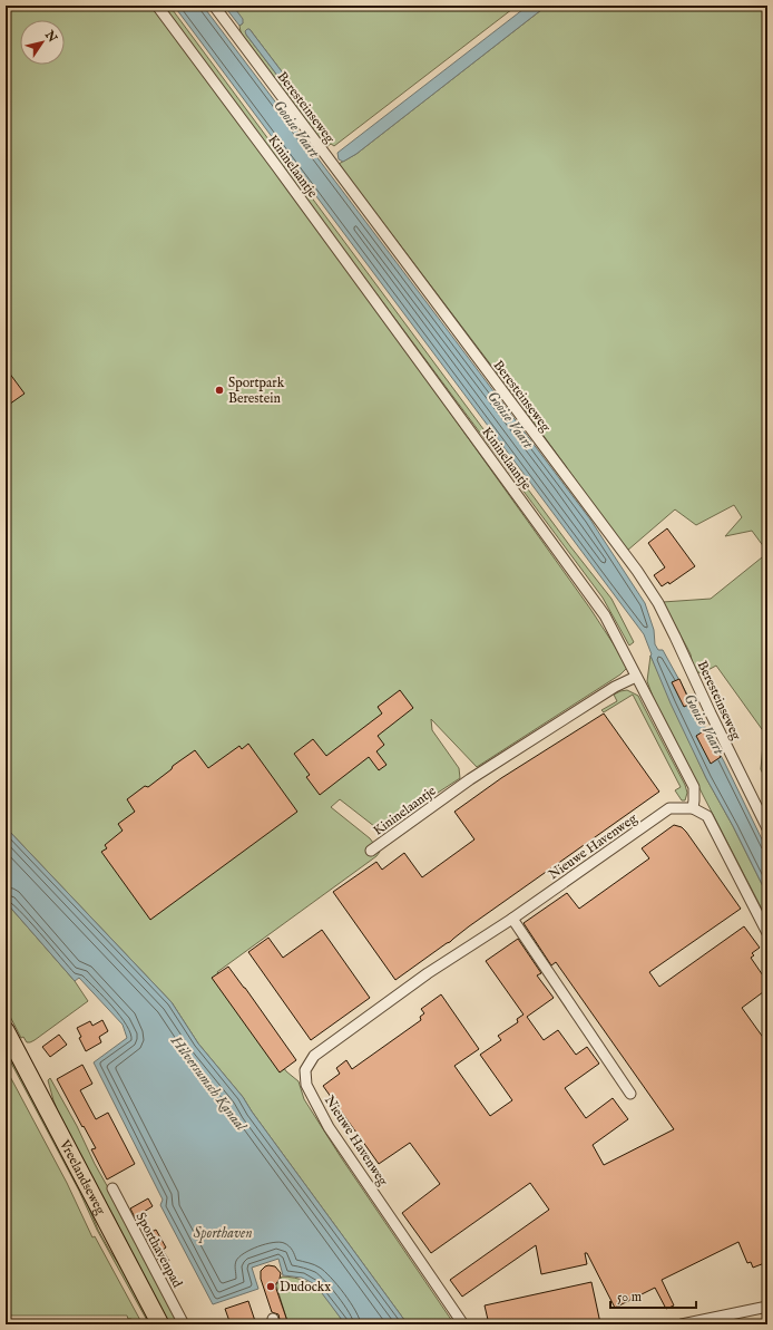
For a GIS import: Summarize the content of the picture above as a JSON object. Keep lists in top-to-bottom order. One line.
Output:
{"streets":{"main road":["Vreelandseweg"],"street":["Beresteinseweg","Kininelaantje","Nieuwe Havenweg","Sporthavenpad"]},"water":["Gooise Vaart","Hilversumsch Kanaal","Sporthaven"],"places":["Sportpark Berestein","Dudockx"],"scale_bar":"50 m","north":"top right"}
